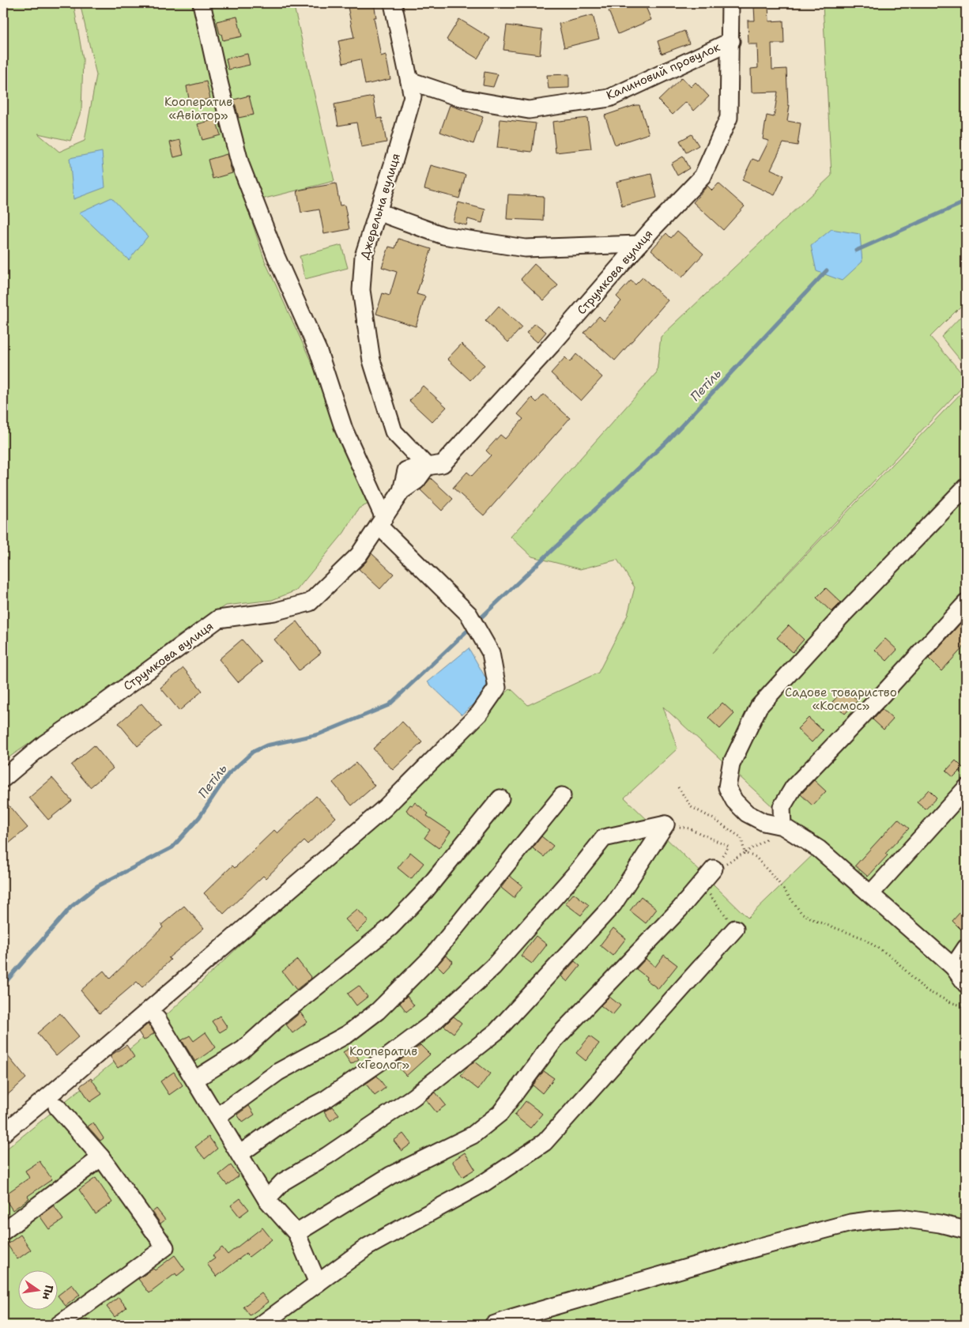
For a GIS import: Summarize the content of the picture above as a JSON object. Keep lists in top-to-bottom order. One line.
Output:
{"streets":{"street":["Калиновий провулок","Джерельна вулиця","Струмкова вулиця"]},"crossings":[["Калиновий провулок","Джерельна вулиця"],["Калиновий провулок","Струмкова вулиця"],["Джерельна вулиця","Струмкова вулиця"]],"water":["Петіль"],"parks":["Кооператив «Авіатор»","Садове товариство «Космос»","Кооператив «Геолог»"],"north":"right"}
